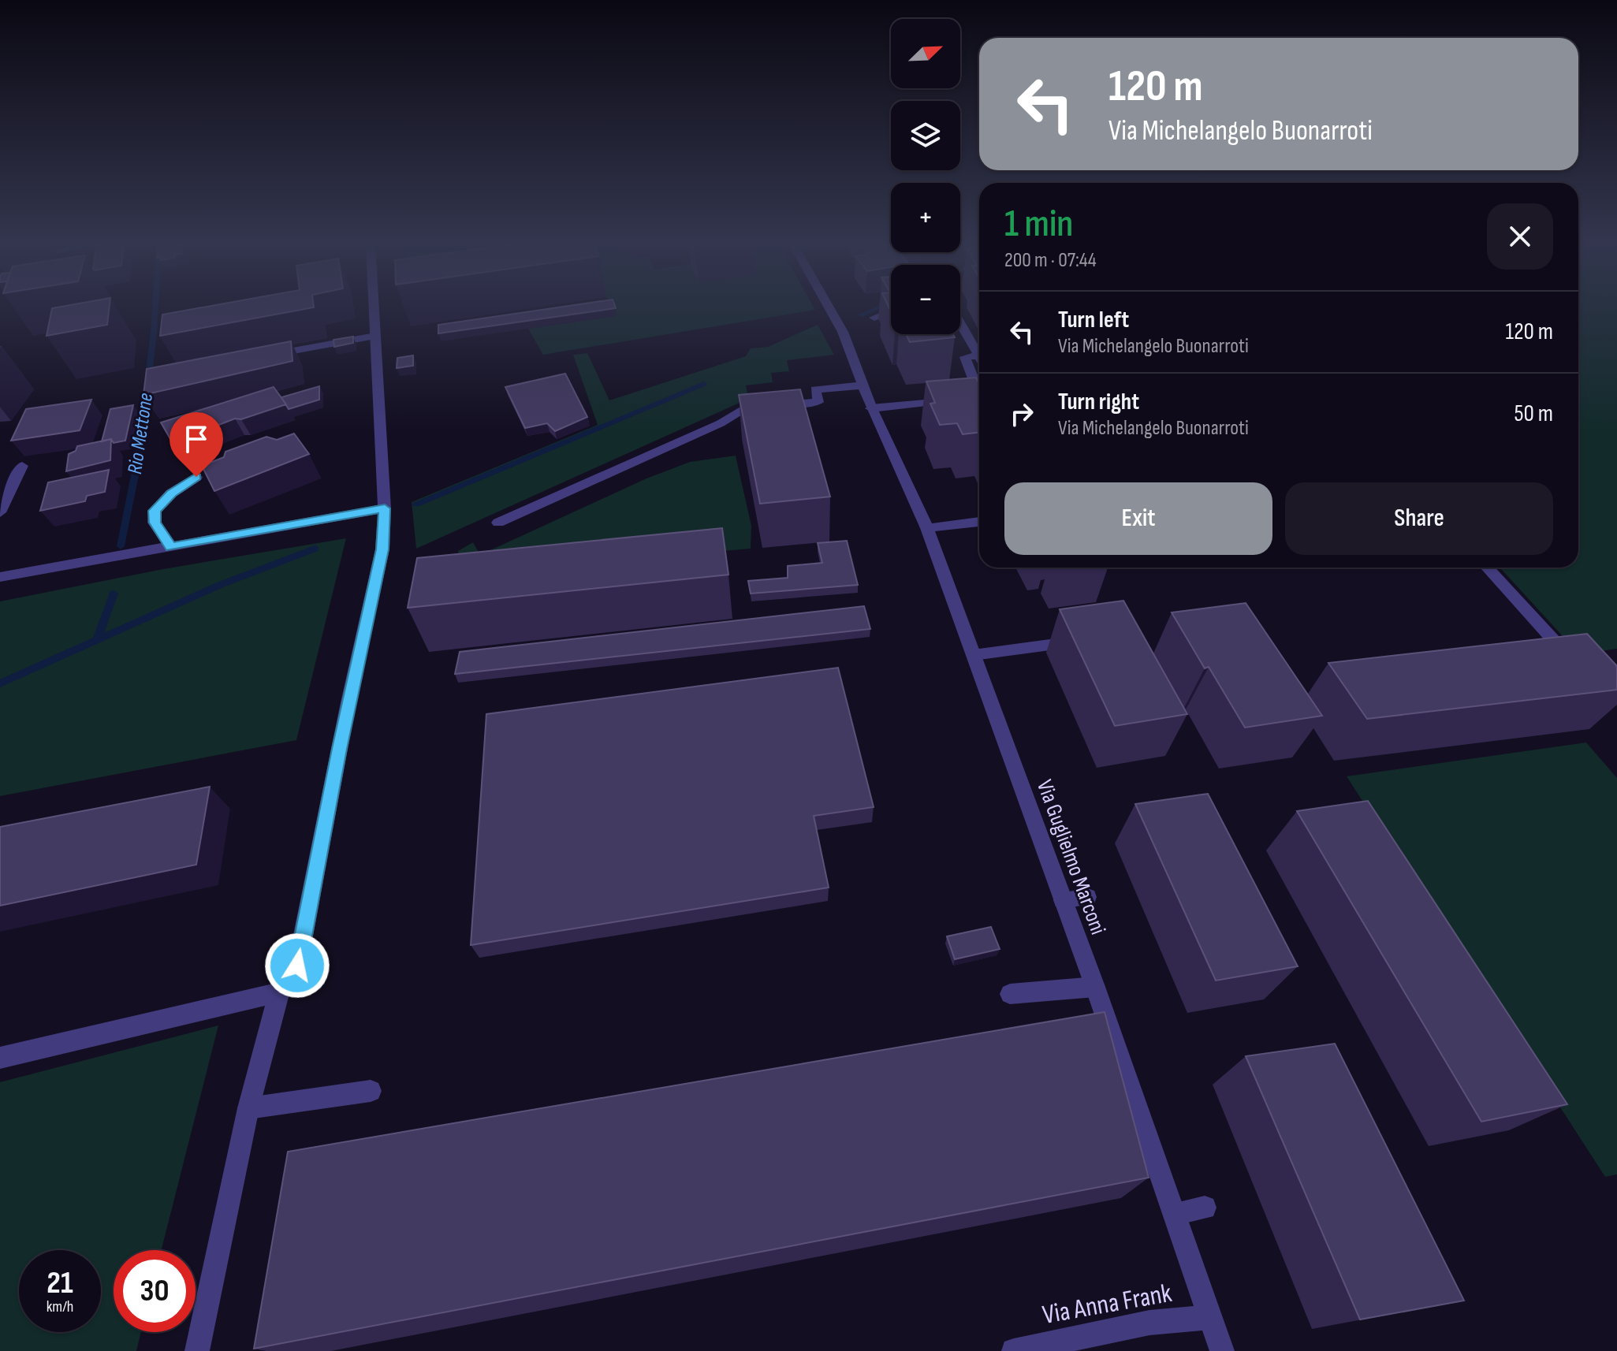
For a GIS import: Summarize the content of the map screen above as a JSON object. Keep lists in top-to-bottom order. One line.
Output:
{"streets":{"street":["Via Guglielmo Marconi","Via Anna Frank"]},"crossings":[["Via Guglielmo Marconi","Via Anna Frank"]],"water":["Rio Mettone"],"north":"top right","page":{"map_buttons":["+","−"],"turn":["120 m","Via Michelangelo Buonarroti"],"heading":["1 min","200 m · 07:44"],"list":[{"name":"Turn left","note":"Via Michelangelo Buonarroti","value":"120 m"},{"name":"Turn right","note":"Via Michelangelo Buonarroti","value":"50 m"}],"buttons":["Exit","Share"],"speed":"21 km/h","limit":"30"}}
